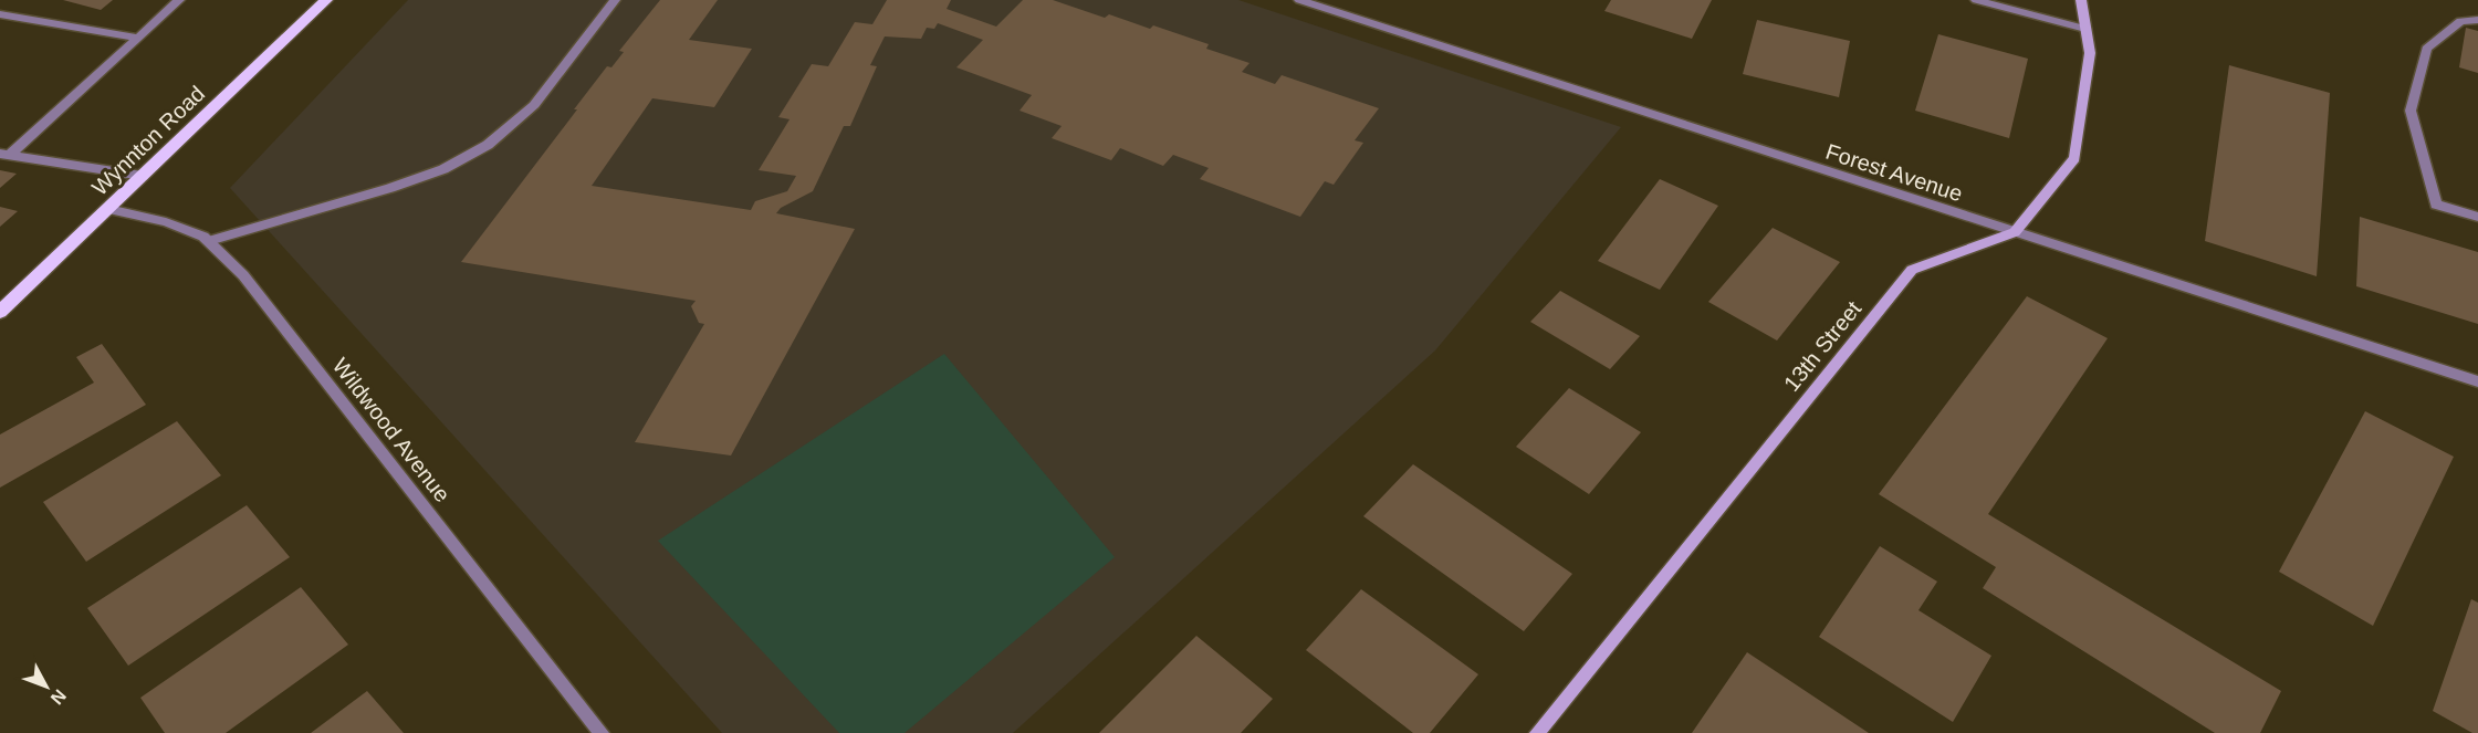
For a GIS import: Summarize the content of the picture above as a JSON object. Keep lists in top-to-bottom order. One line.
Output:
{"streets":{"main road":["Wynnton Road","13th Street"],"street":["Forest Avenue","Wildwood Avenue"]},"crossings":[["Wynnton Road","Wildwood Avenue"],["Forest Avenue","13th Street"]],"north":"bottom right"}
